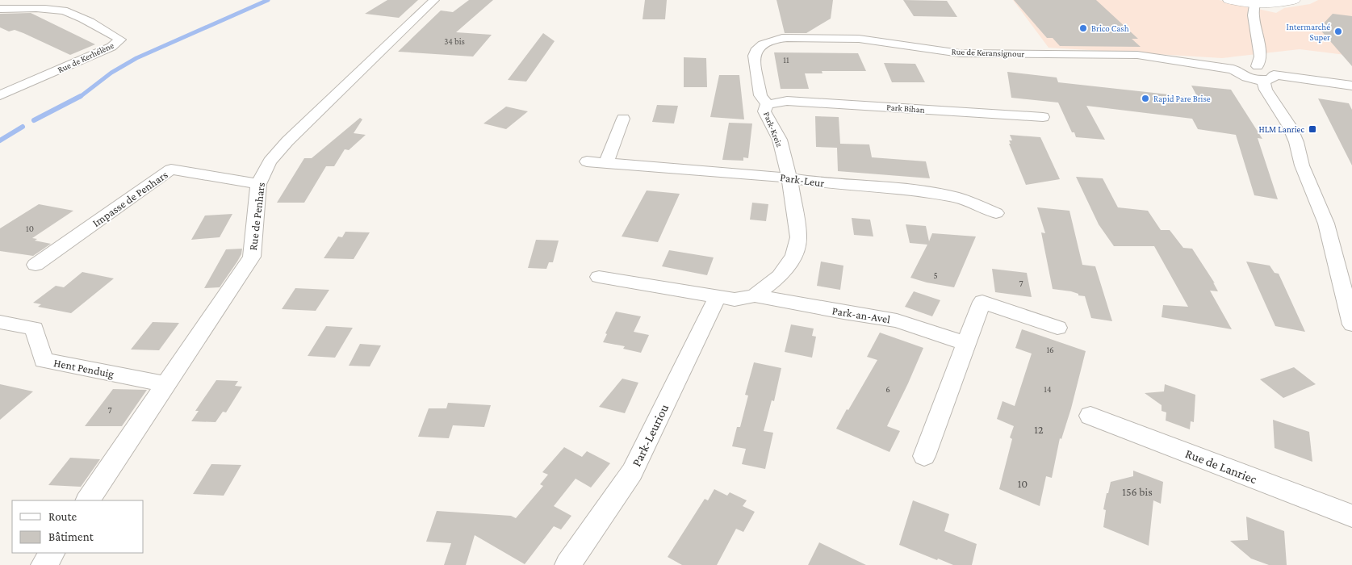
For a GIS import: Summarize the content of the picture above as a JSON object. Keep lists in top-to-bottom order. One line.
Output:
{"streets":{"street":["Rue de Keransignour","Rue de Kerhélène","Park Bihan","Park-Kreiz","Park-Leur","Impasse de Penhars","Rue de Penhars","Park-an-Avel","Hent Penduig","Park-Leuriou","Rue de Lanriec"]},"crossings":[["Rue de Keransignour","Park Bihan"],["Rue de Keransignour","Park-Kreiz"],["Park Bihan","Park-Kreiz"],["Park-Kreiz","Park-Leur"],["Impasse de Penhars","Rue de Penhars"],["Rue de Penhars","Hent Penduig"]],"places":{"other":["Brico Cash","Intermarché Super","Rapid Pare Brise"],"transit":["HLM Lanriec"]},"house_numbers":["34 bis","11","10","5","7","16","6","14","7","12","10","156 bis"],"legend":["Route","Bâtiment"]}
